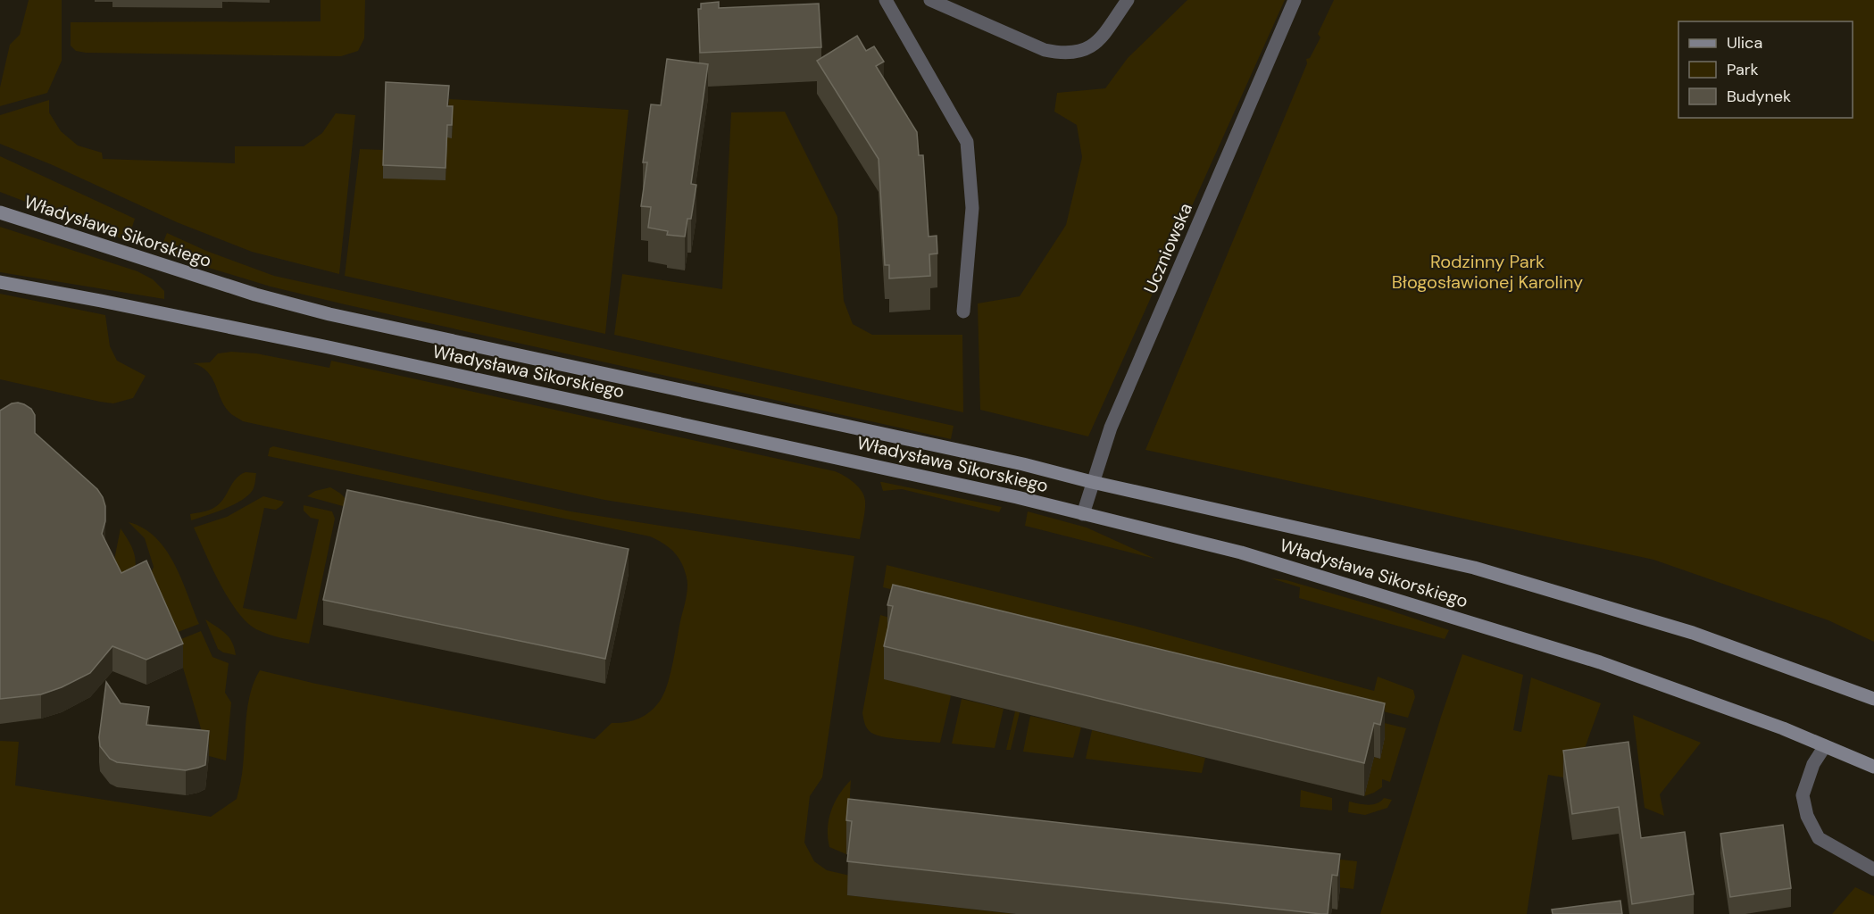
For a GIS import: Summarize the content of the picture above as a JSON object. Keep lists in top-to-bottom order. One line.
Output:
{"streets":{"street":["Władysława Sikorskiego","Uczniowska"]},"crossings":[["Władysława Sikorskiego","Uczniowska"]],"parks":["Rodzinny Park Błogosławionej Karoliny"],"legend":["Ulica","Park","Budynek"]}
